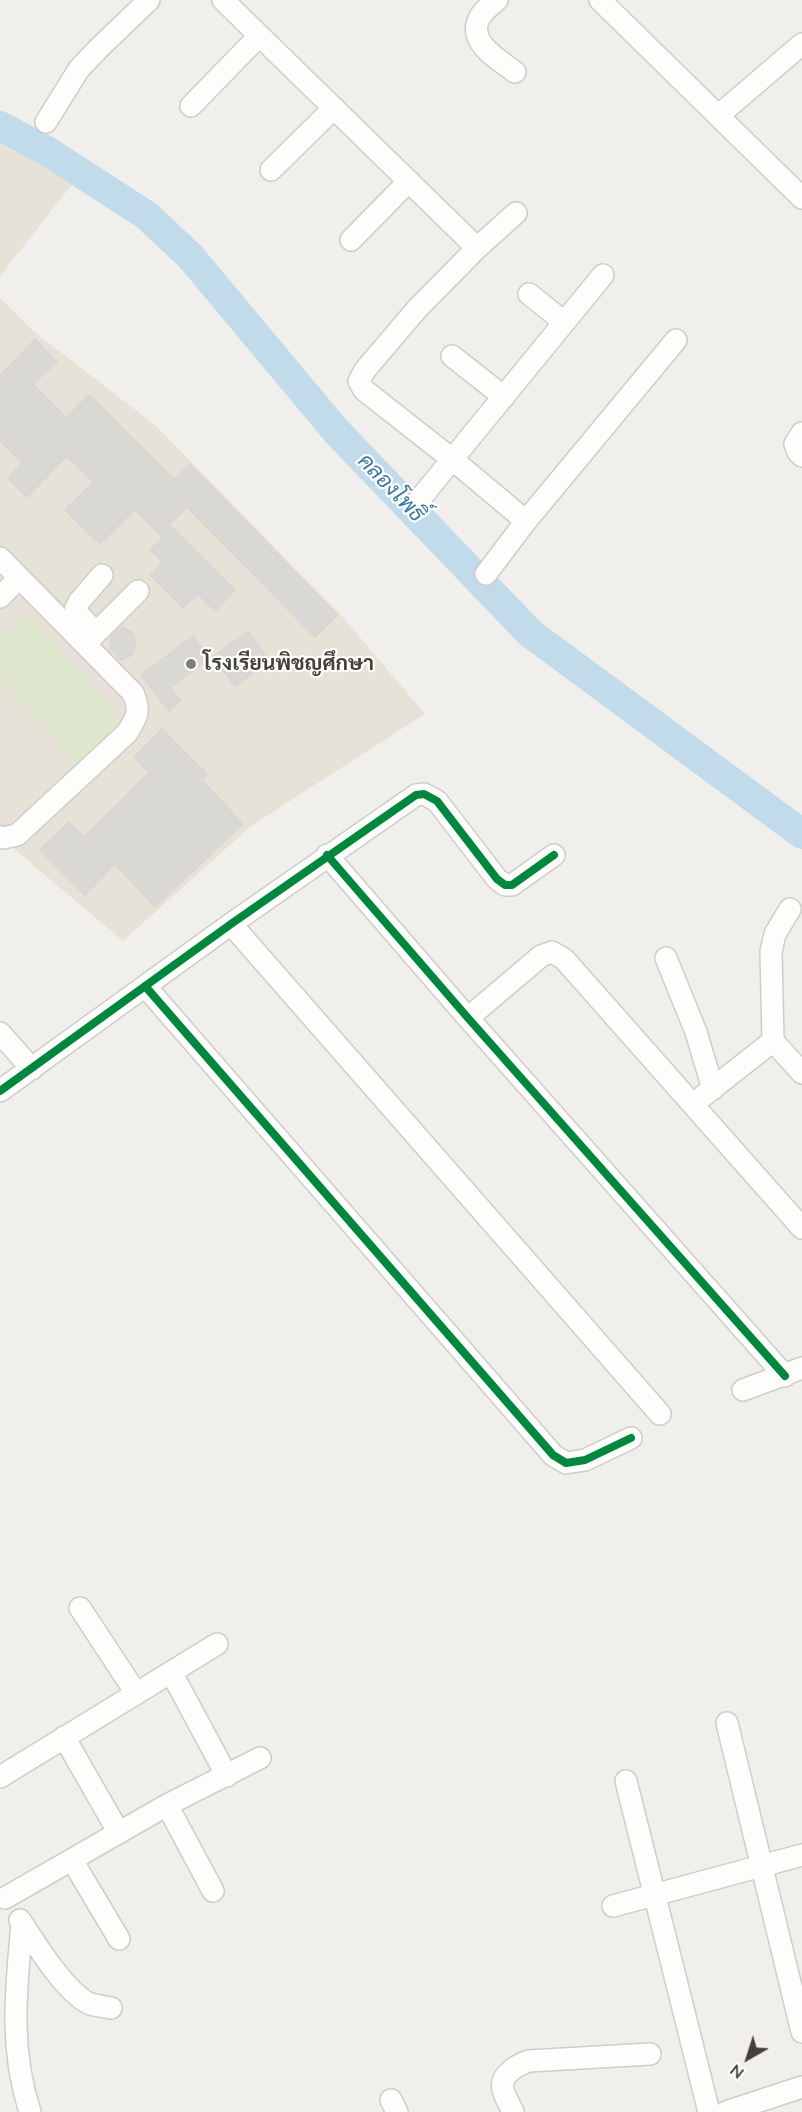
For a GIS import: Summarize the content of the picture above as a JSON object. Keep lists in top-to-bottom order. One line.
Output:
{"water":["คลองโพธิ์"],"places":["โรงเรียนพิชญศึกษา"],"north":"bottom left"}
